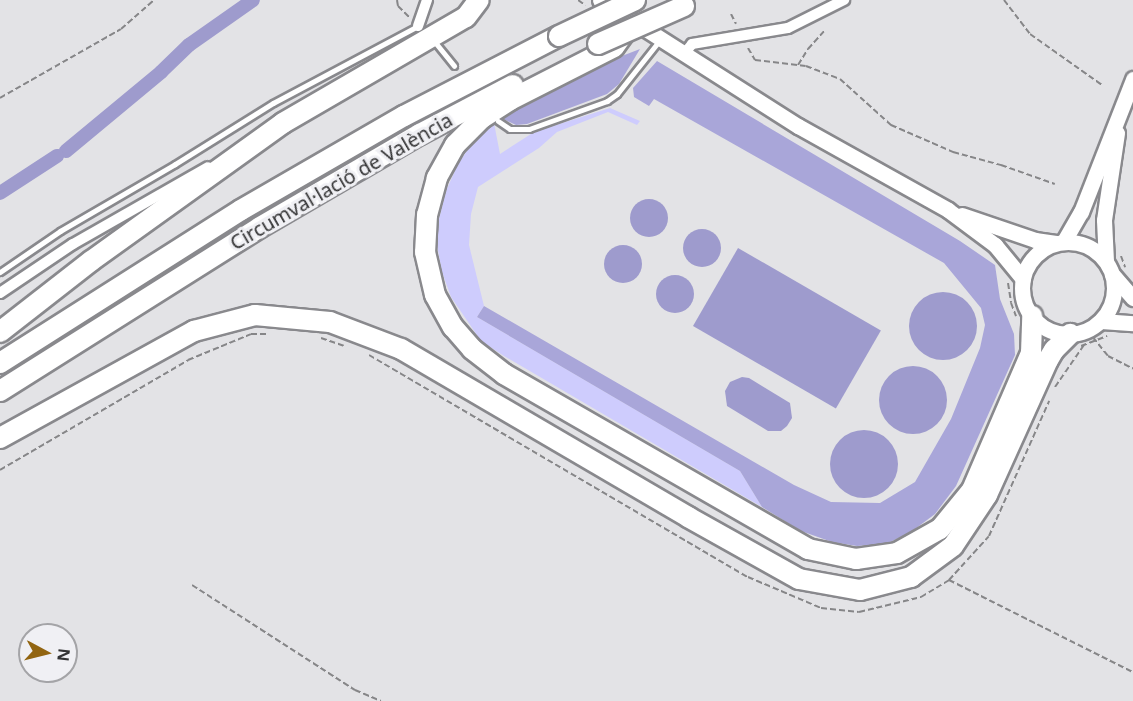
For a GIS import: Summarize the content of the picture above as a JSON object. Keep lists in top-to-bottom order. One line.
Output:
{"streets":{"highway":["Circumval·lació de València"]},"north":"right"}
